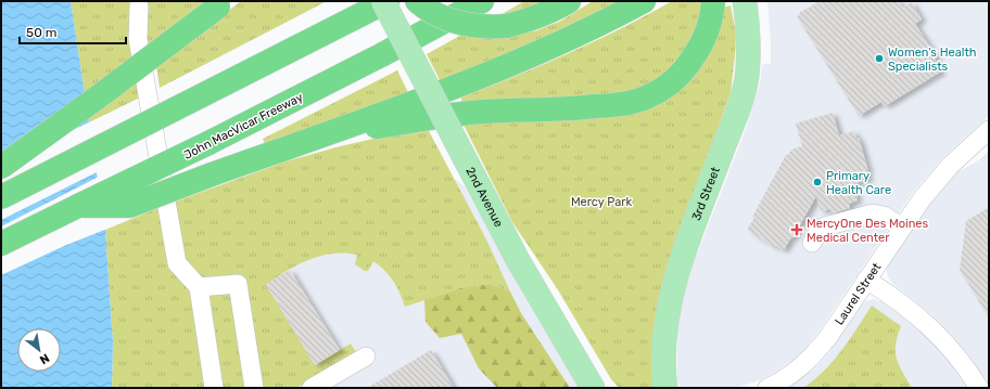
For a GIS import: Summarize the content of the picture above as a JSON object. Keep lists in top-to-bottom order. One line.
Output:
{"streets":{"highway":["John MacVicar Freeway"],"main road":["3rd Street","2nd Avenue"],"street":["Laurel Street"]},"parks":["Mercy Park"],"places":{"other":["Women's Health Specialists","Primary Health Care"],"health":["MercyOne Des Moines Medical Center"]},"scale_bar":"50 m","north":"bottom right"}
